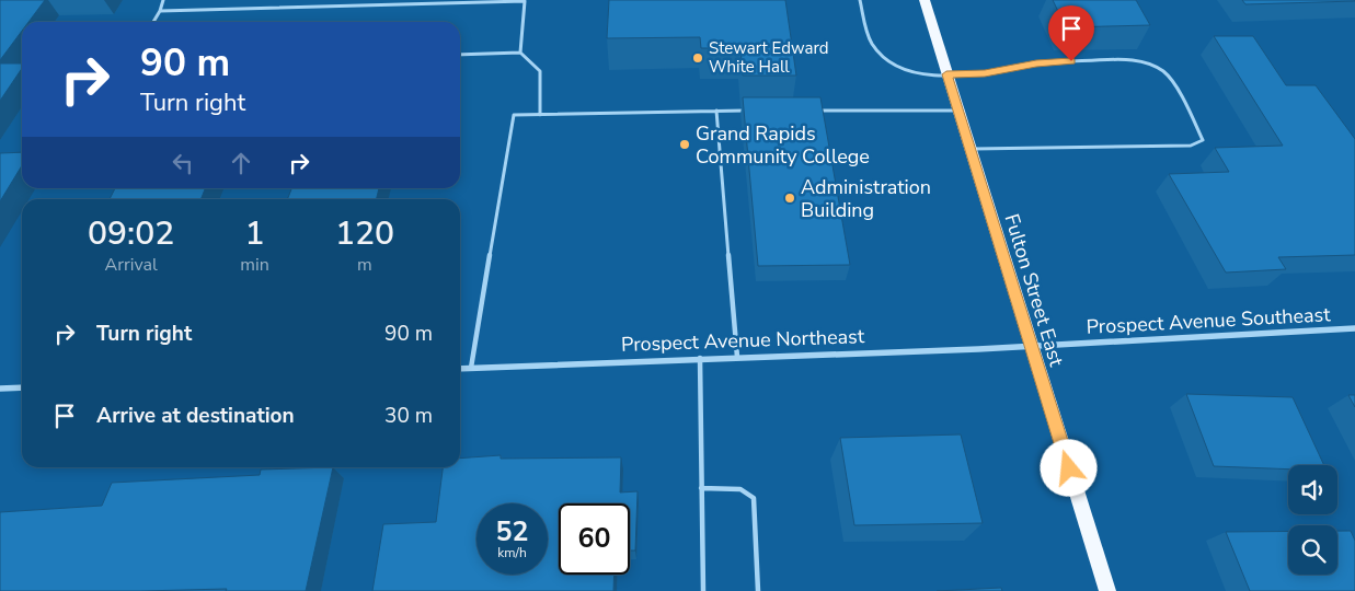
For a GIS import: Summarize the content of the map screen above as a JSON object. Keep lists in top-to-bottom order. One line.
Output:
{"streets":{"main road":["Fulton Street East"],"street":["Prospect Avenue Southeast","Prospect Avenue Northeast"]},"crossings":[["Fulton Street East","Prospect Avenue Southeast"],["Fulton Street East","Prospect Avenue Northeast"],["Prospect Avenue Southeast","Prospect Avenue Northeast"]],"places":["Stewart Edward White Hall","Grand Rapids Community College","Administration Building"],"page":{"turn":["90 m","Turn right"],"eta":["09:02","Arrival","1","min","120","m"],"list":[{"name":"Turn right","value":"90 m"},{"name":"Arrive at destination","value":"30 m"}],"speed":"52 km/h","limit":"60"}}
